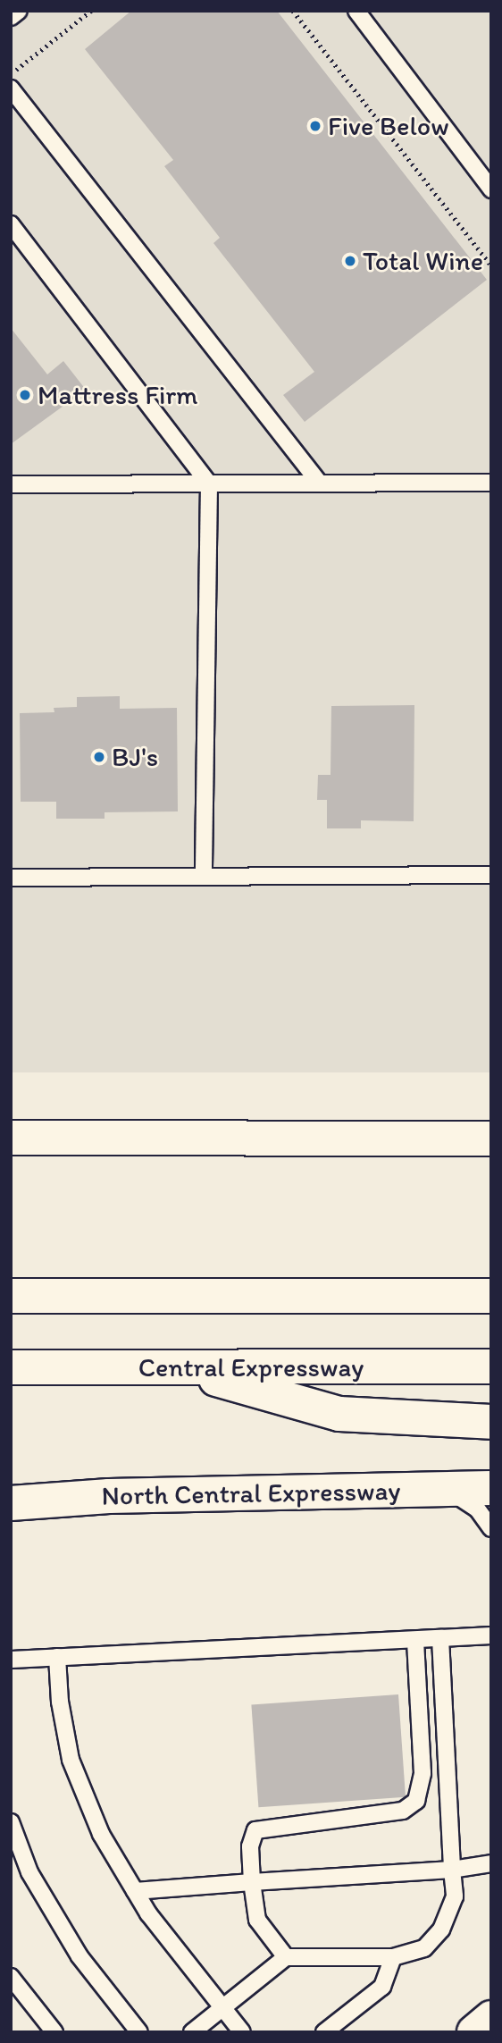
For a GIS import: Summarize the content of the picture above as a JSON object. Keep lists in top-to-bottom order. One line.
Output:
{"streets":{"main road":["Central Expressway","North Central Expressway"]},"places":["Five Below","Total Wine","Mattress Firm","BJ's"]}
